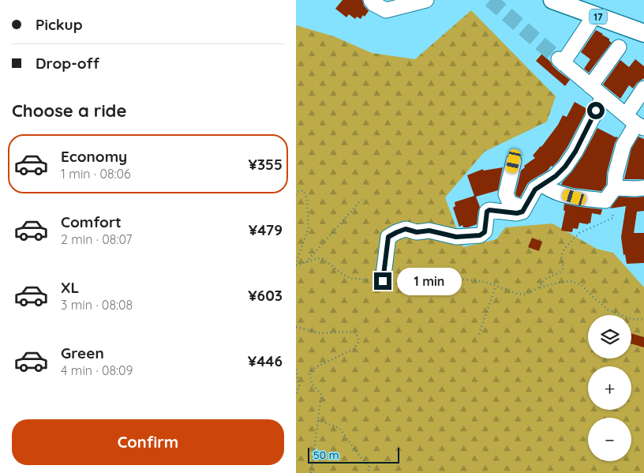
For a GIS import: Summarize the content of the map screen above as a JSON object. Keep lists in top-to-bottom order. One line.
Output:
{"streets":{"main road":["17"]},"scale_bar":"50 m","page":{"banner":["Pickup","Drop-off"],"heading":"Choose a ride","list":[{"name":"Economy","note":"1 min · 08:06","value":"¥355"},{"name":"Comfort","note":"2 min · 08:07","value":"¥479"},{"name":"XL","note":"3 min · 08:08","value":"¥603"},{"name":"Green","note":"4 min · 08:09","value":"¥446"}],"bubble":"1 min","map_buttons":["+","−"],"buttons":"Confirm","scale":"50 m"}}
